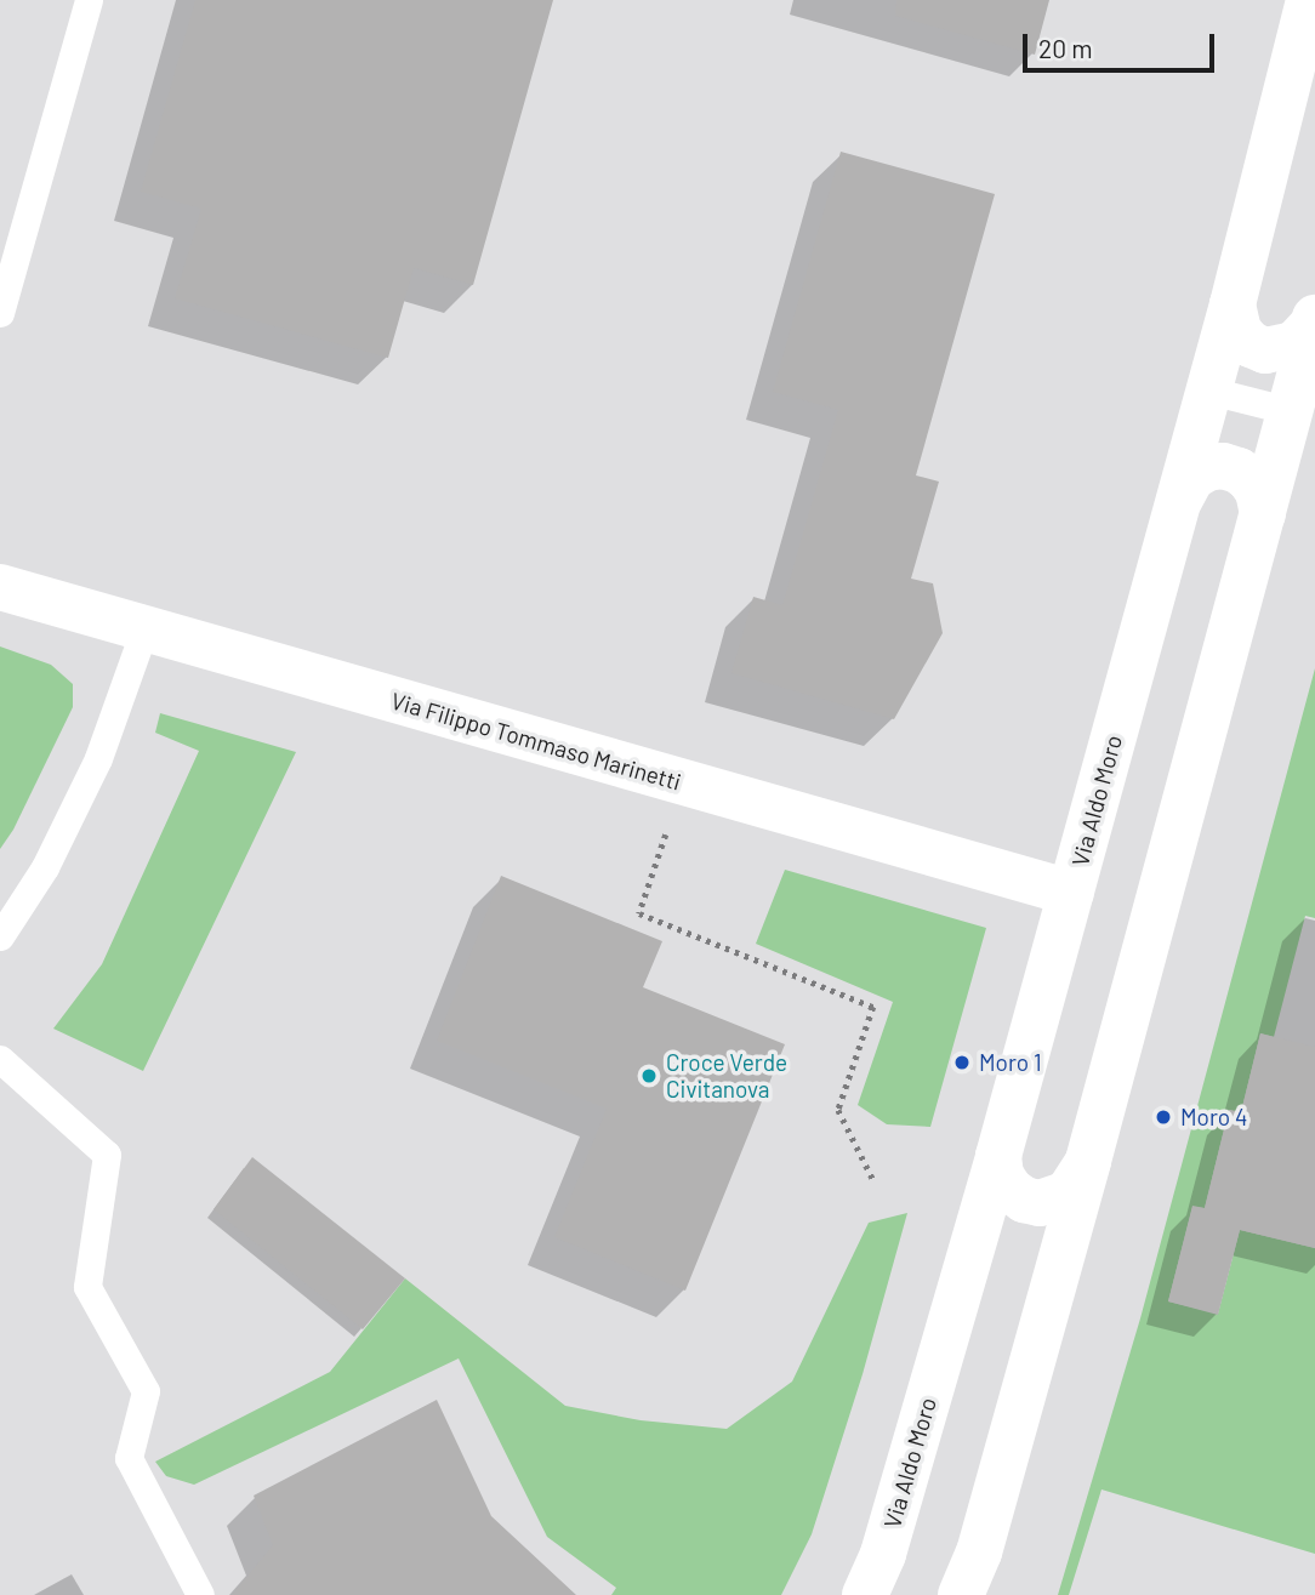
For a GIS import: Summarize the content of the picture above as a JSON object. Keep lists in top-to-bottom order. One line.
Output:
{"streets":{"street":["Via Filippo Tommaso Marinetti","Via Aldo Moro"]},"crossings":[["Via Filippo Tommaso Marinetti","Via Aldo Moro"]],"places":["Moro 1","Croce Verde Civitanova","Moro 4"],"scale_bar":"20 m"}
